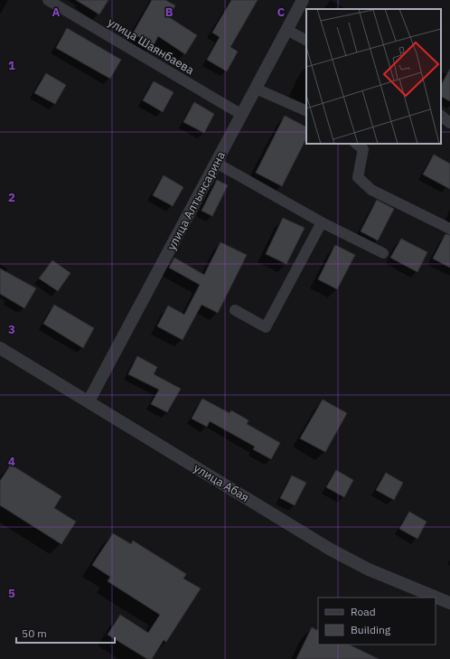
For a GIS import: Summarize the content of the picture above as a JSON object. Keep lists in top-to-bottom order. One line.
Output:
{"streets":{"street":["улица Шаянбаева","улица Алтынсарина","улица Абая"]},"crossings":[["улица Шаянбаева","улица Алтынсарина"],["улица Алтынсарина","улица Абая"]],"legend":["Road","Building"],"scale_bar":"50 m","grid":{"columns":["A","B","C"],"rows":["1","2","3","4","5"]}}
